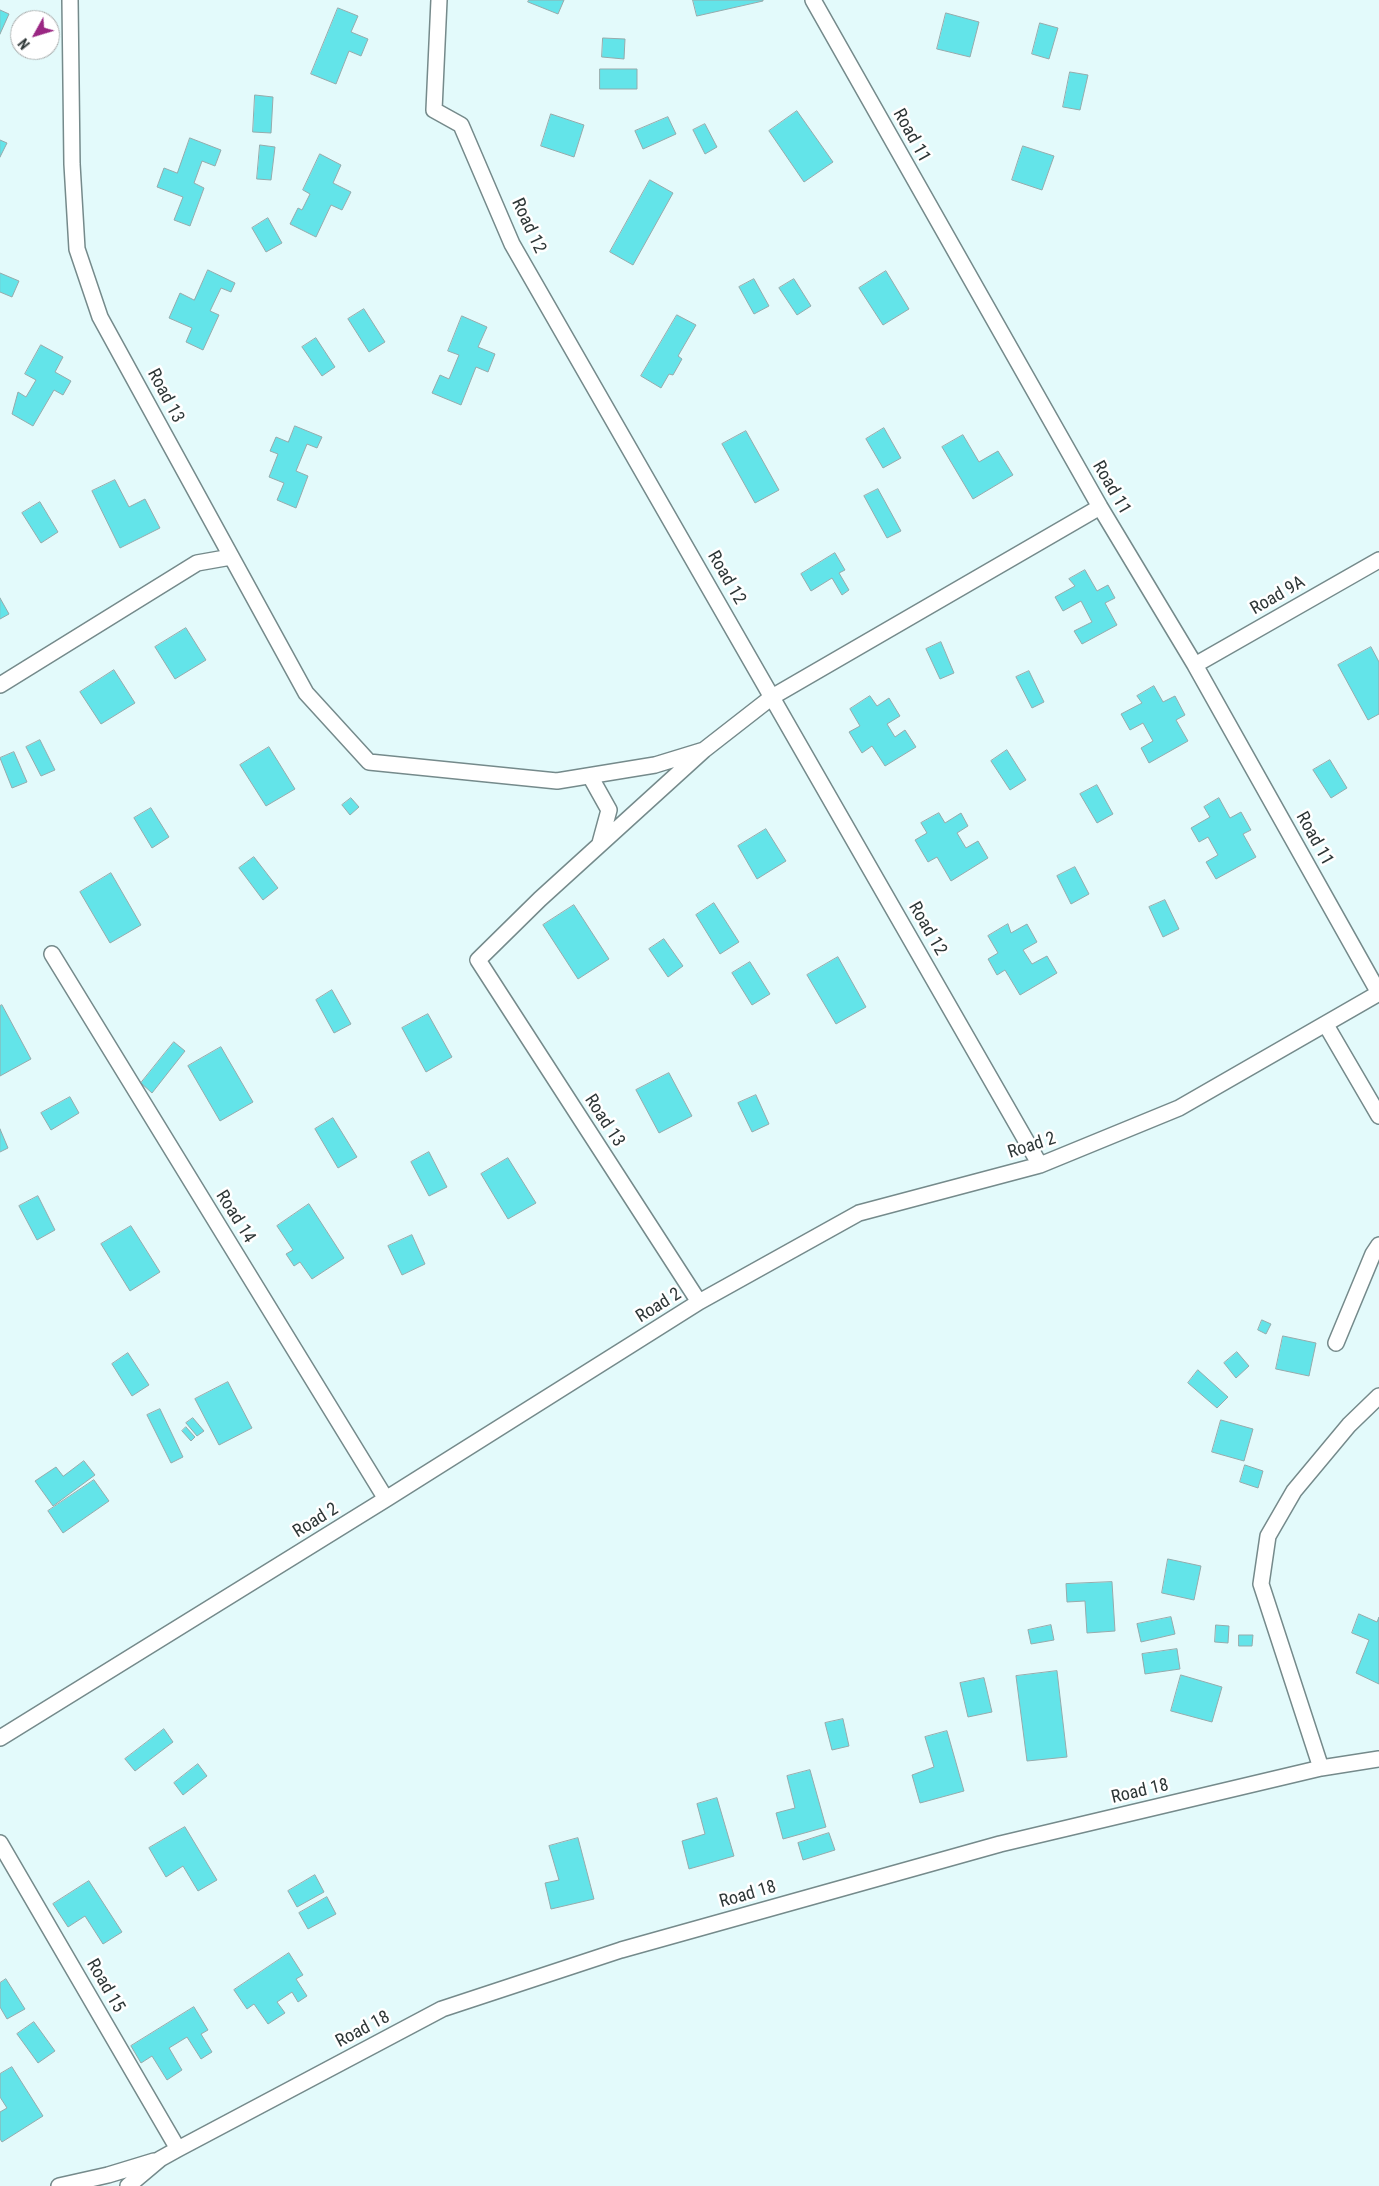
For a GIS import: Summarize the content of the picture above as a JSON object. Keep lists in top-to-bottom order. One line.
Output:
{"streets":{"street":["Road 11","Road 12","Road 13","Road 9A","Road 2","Road 14","Road 18","Road 15"]},"crossings":[["Road 11","Road 9A"],["Road 11","Road 2"],["Road 12","Road 2"],["Road 13","Road 2"],["Road 2","Road 14"],["Road 18","Road 15"]],"north":"bottom left"}
